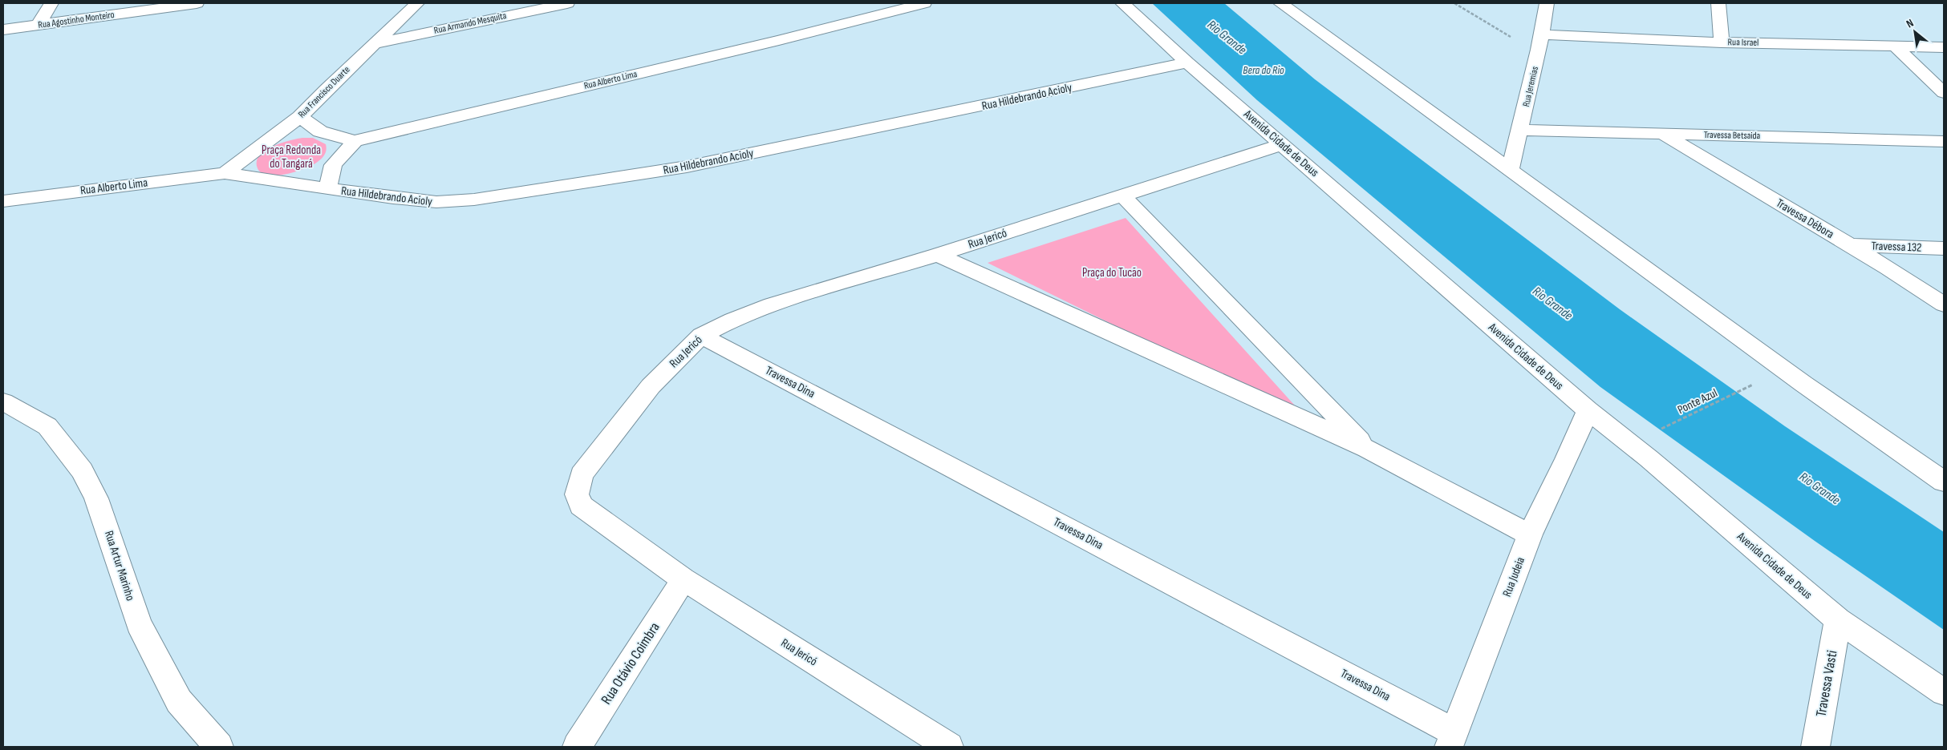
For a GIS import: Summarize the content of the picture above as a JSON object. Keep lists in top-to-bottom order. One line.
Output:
{"streets":{"street":["Rua Agostinho Monteiro","Rua Armando Mesquita","Rua Israel","Rua Alberto Lima","Rua Jeremias","Rua Francisco Duarte","Rua Hildebrando Acioly","Travessa Betsaida","Avenida Cidade de Deus","Travessa Débora","Rua Jericó","Travessa 132","Travessa Dina","Rua Artur Marinho","Rua Judeia","Rua Otávio Coimbra","Travessa Vasti"],"path":["Ponte Azul"]},"crossings":[["Rua Armando Mesquita","Rua Francisco Duarte"],["Rua Israel","Rua Jeremias"],["Rua Alberto Lima","Rua Francisco Duarte"],["Rua Alberto Lima","Rua Hildebrando Acioly"],["Rua Jeremias","Travessa Betsaida"],["Rua Francisco Duarte","Rua Hildebrando Acioly"],["Rua Hildebrando Acioly","Avenida Cidade de Deus"],["Travessa Betsaida","Travessa Débora"],["Avenida Cidade de Deus","Rua Jericó"],["Avenida Cidade de Deus","Rua Judeia"],["Avenida Cidade de Deus","Travessa Vasti"],["Travessa Débora","Travessa 132"],["Rua Jericó","Travessa Dina"],["Rua Jericó","Rua Otávio Coimbra"],["Travessa Dina","Rua Judeia"]],"water":["Rio Grande","Bera do Rio"],"parks":["Praça Redonda do Tangará","Praça do Tucão"],"north":"top left"}
